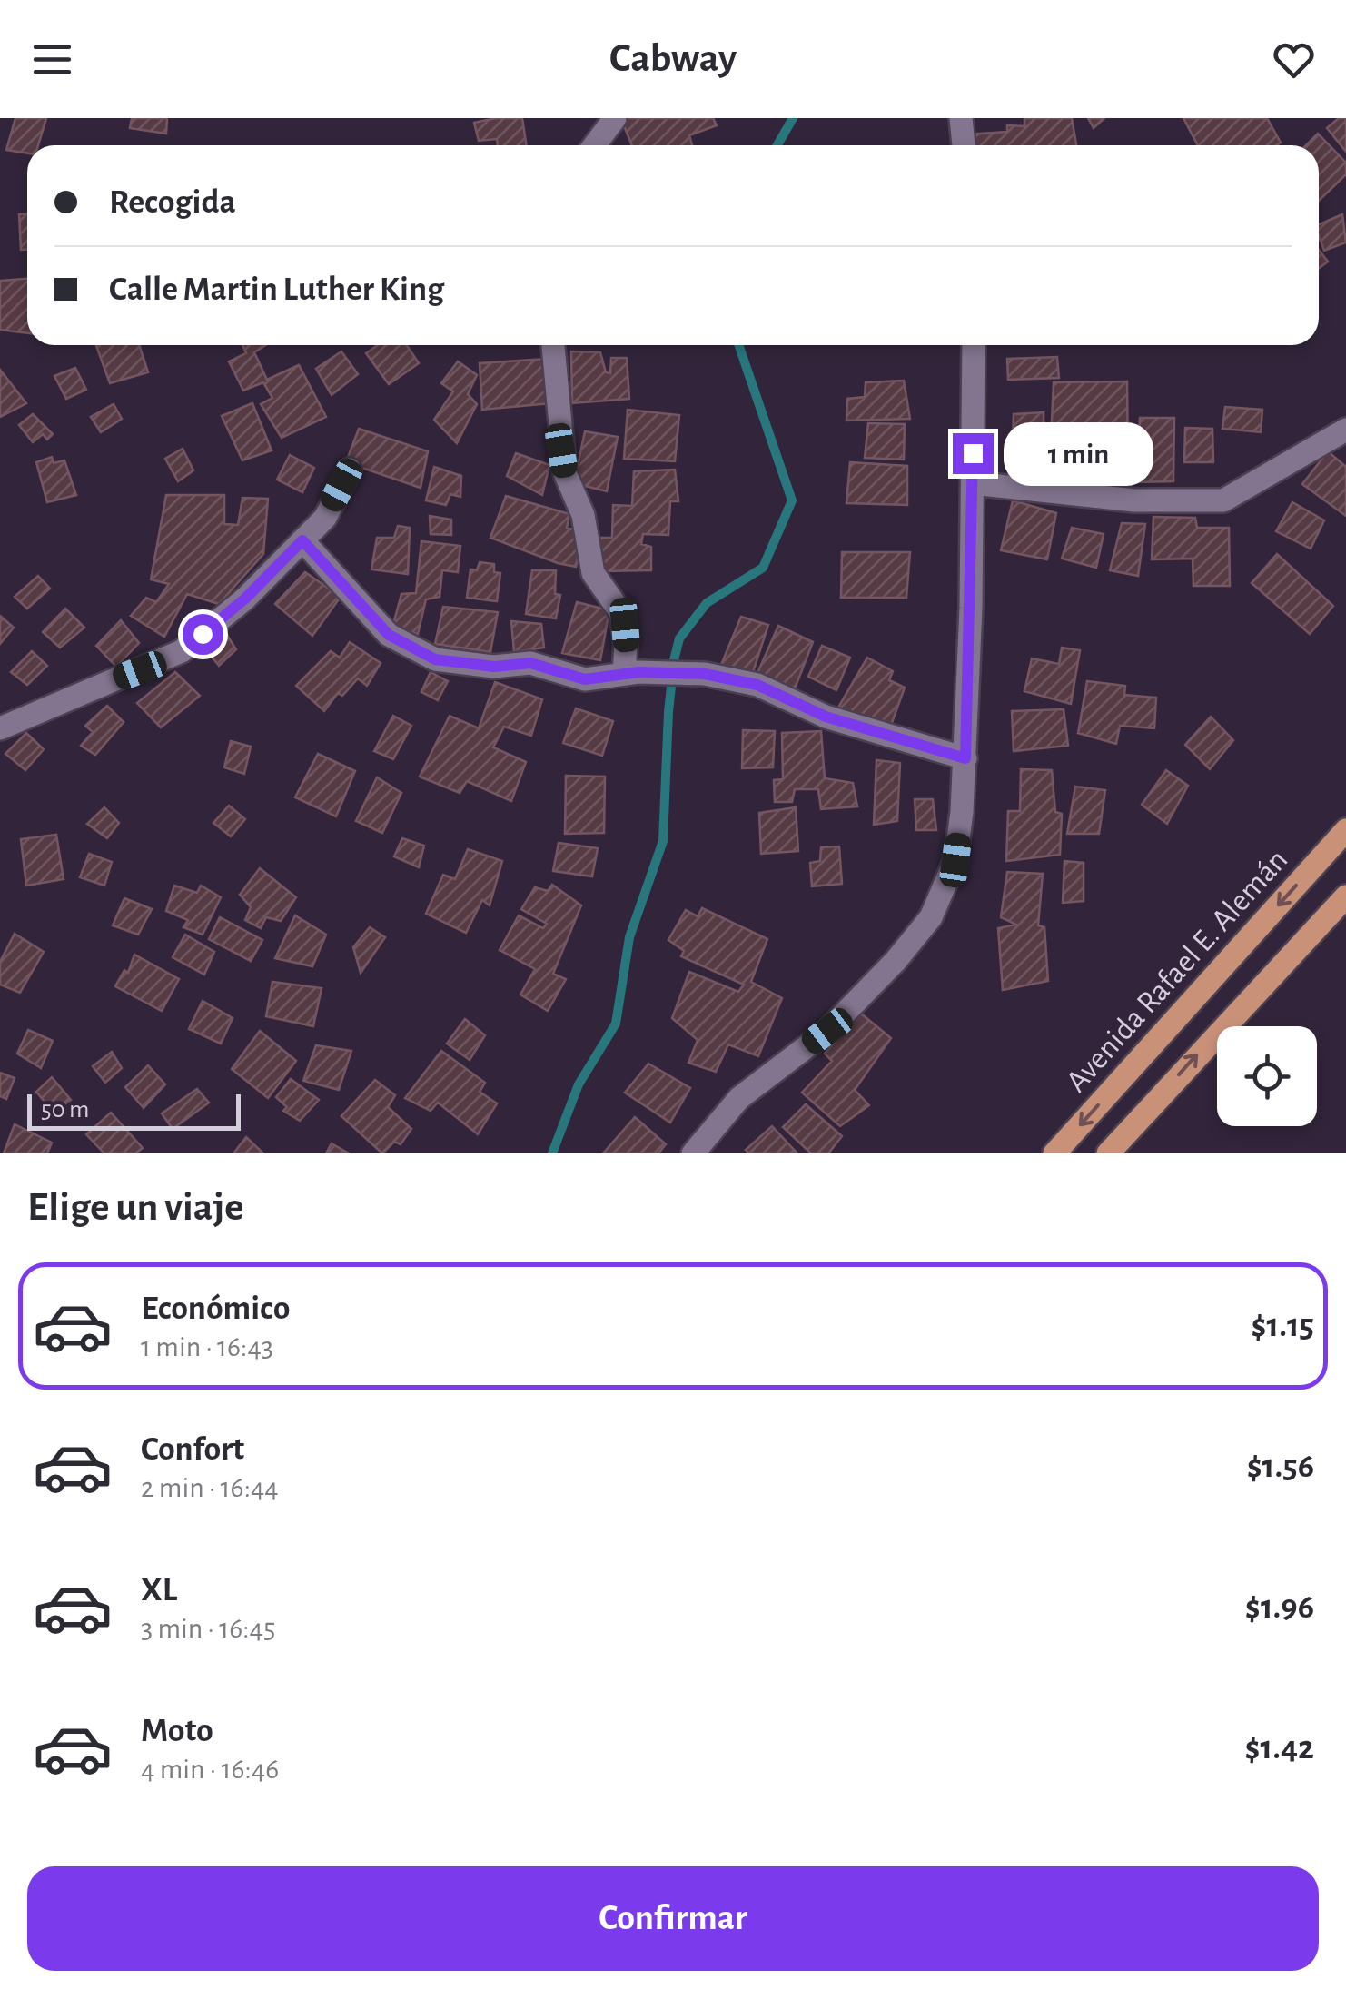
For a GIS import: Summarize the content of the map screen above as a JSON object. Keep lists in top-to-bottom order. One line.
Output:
{"streets":{"main road":["Avenida Rafael E. Alemán"]},"scale_bar":"50 m","page":{"header":"Cabway","banner":["Recogida","Calle Martin Luther King"],"bubble":"1 min","scale":"50 m","heading":"Elige un viaje","list":[{"name":"Económico","note":"1 min · 16:43","value":"$1.15"},{"name":"Confort","note":"2 min · 16:44","value":"$1.56"},{"name":"XL","note":"3 min · 16:45","value":"$1.96"},{"name":"Moto","note":"4 min · 16:46","value":"$1.42"}],"buttons":"Confirmar"}}
